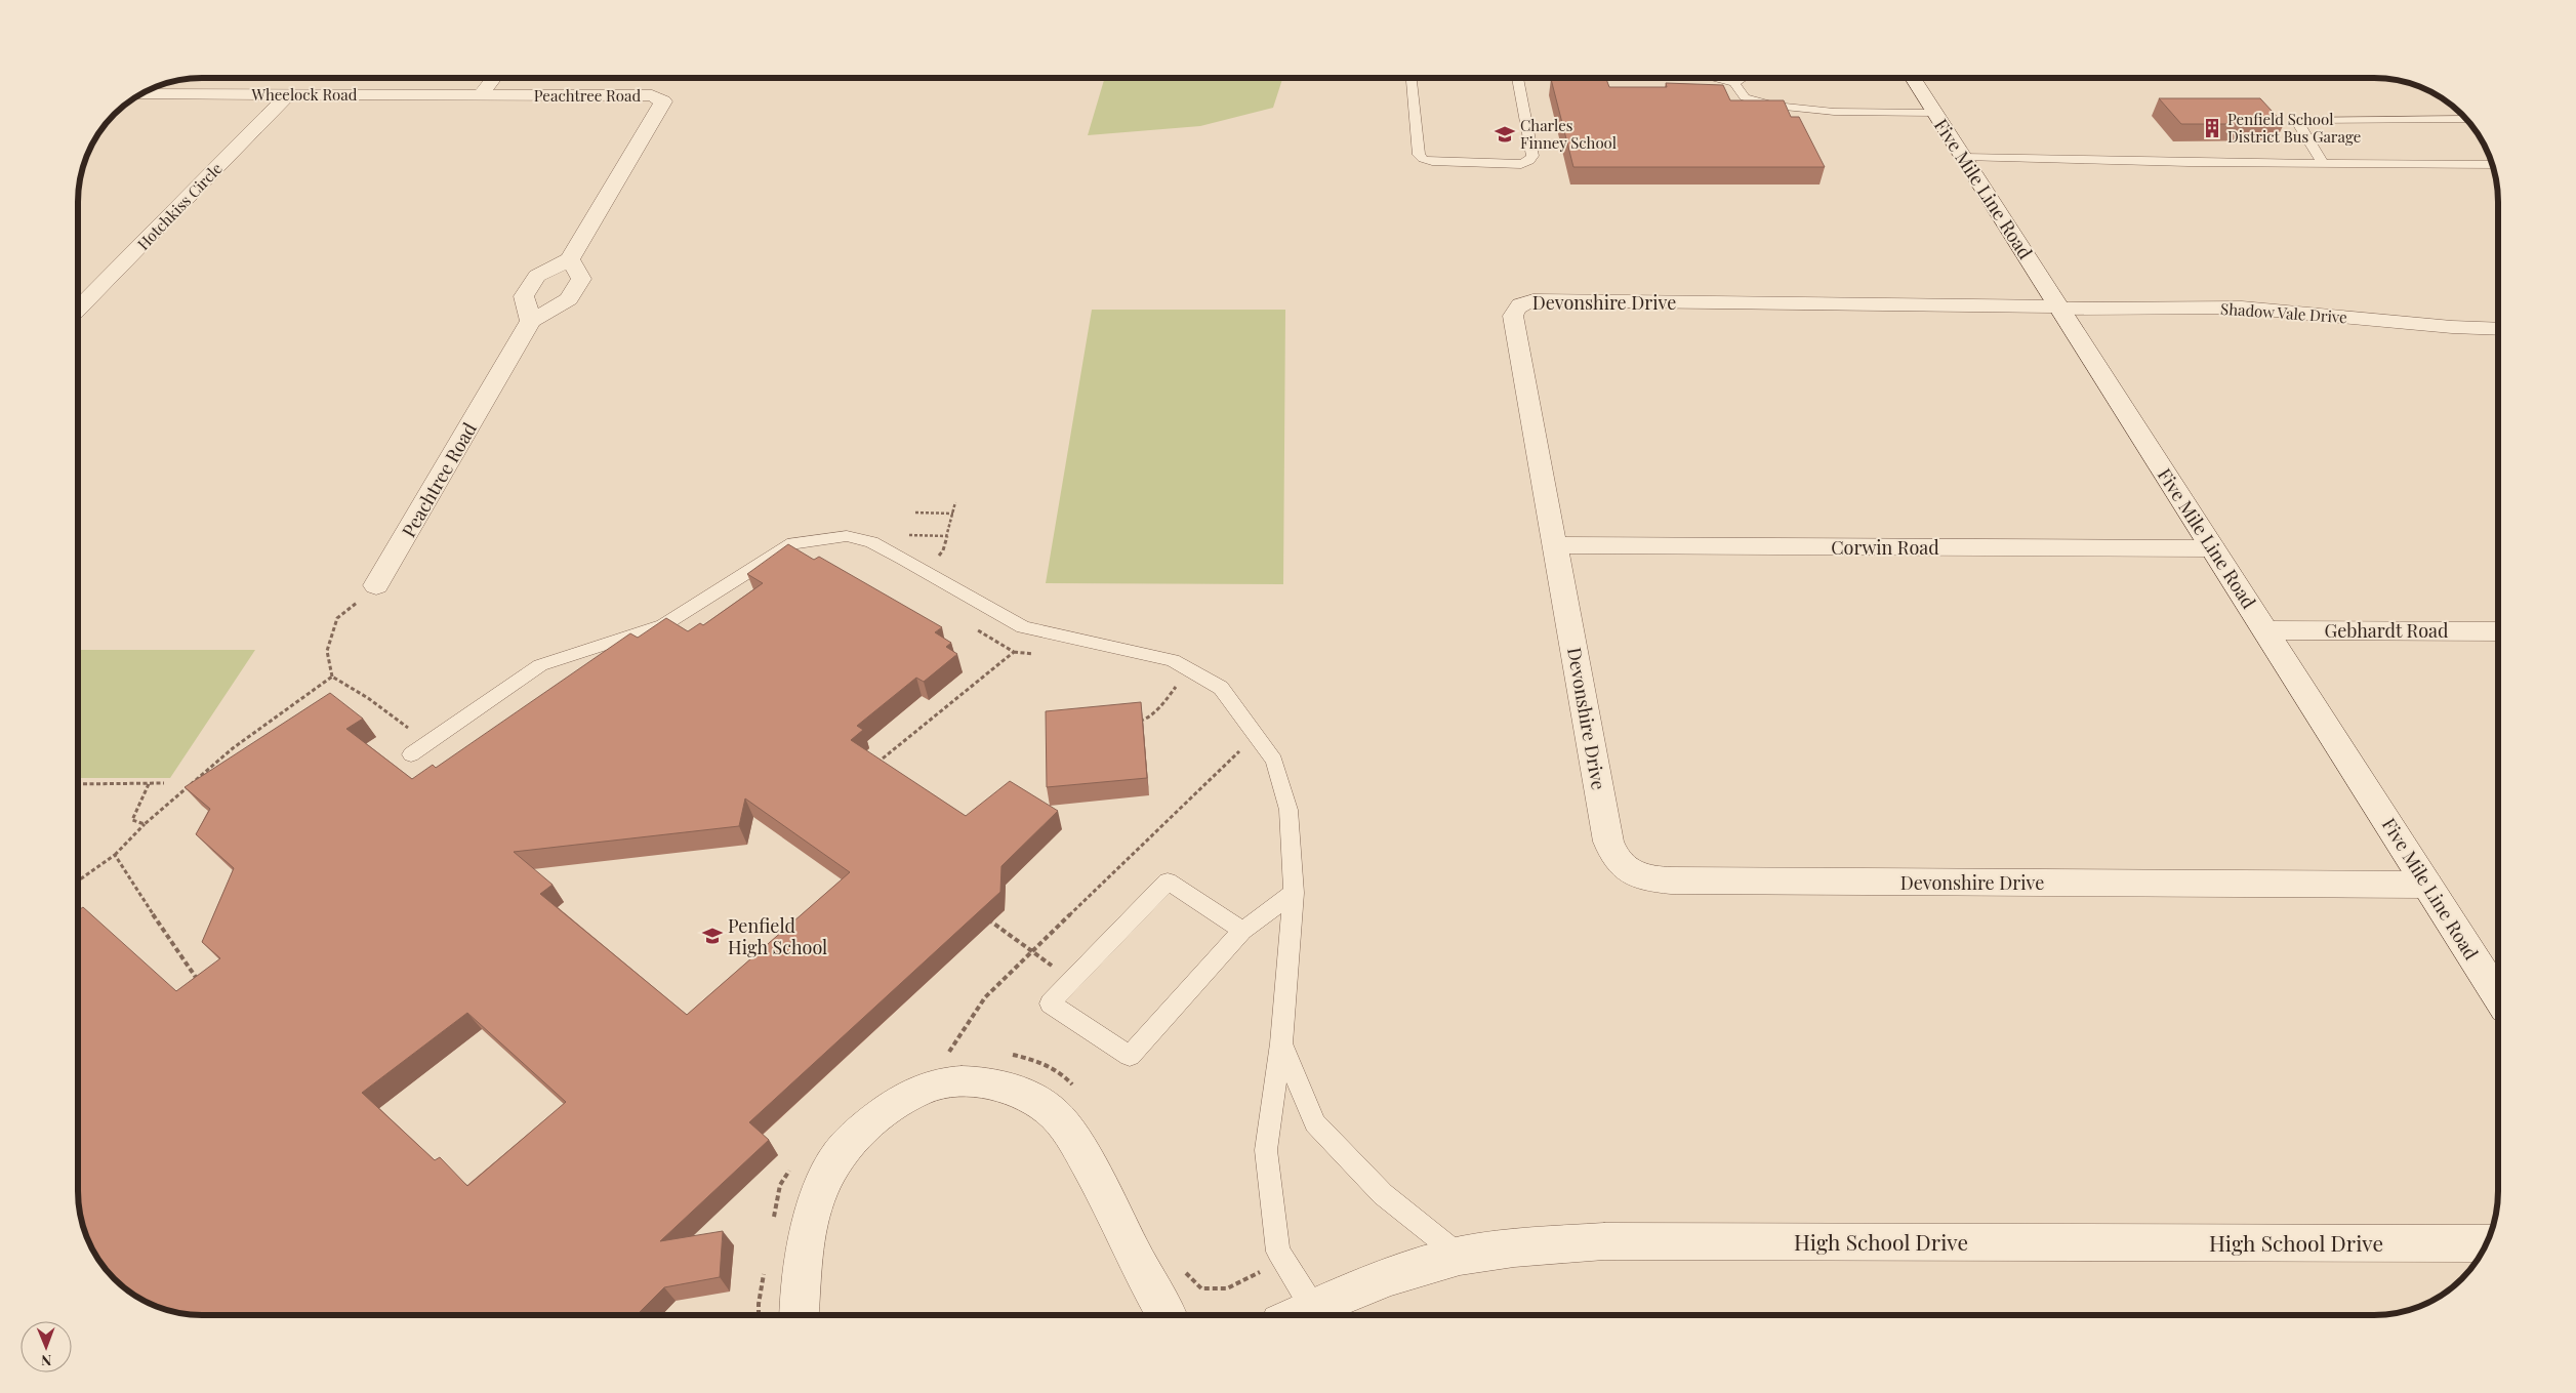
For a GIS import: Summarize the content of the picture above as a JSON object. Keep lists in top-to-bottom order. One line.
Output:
{"streets":{"street":["Wheelock Road","Peachtree Road","Five Mile Line Road","Hotchkiss Circle","Devonshire Drive","Shadow Vale Drive","Corwin Road","Gebhardt Road","High School Drive"]},"crossings":[["Wheelock Road","Peachtree Road"],["Wheelock Road","Hotchkiss Circle"],["Five Mile Line Road","Devonshire Drive"],["Five Mile Line Road","Shadow Vale Drive"],["Five Mile Line Road","Corwin Road"],["Five Mile Line Road","Gebhardt Road"],["Devonshire Drive","Shadow Vale Drive"],["Devonshire Drive","Corwin Road"]],"places":{"building":["Penfield School District Bus Garage"],"school or university":["Charles Finney School","Penfield High School"]},"north":"bottom"}
